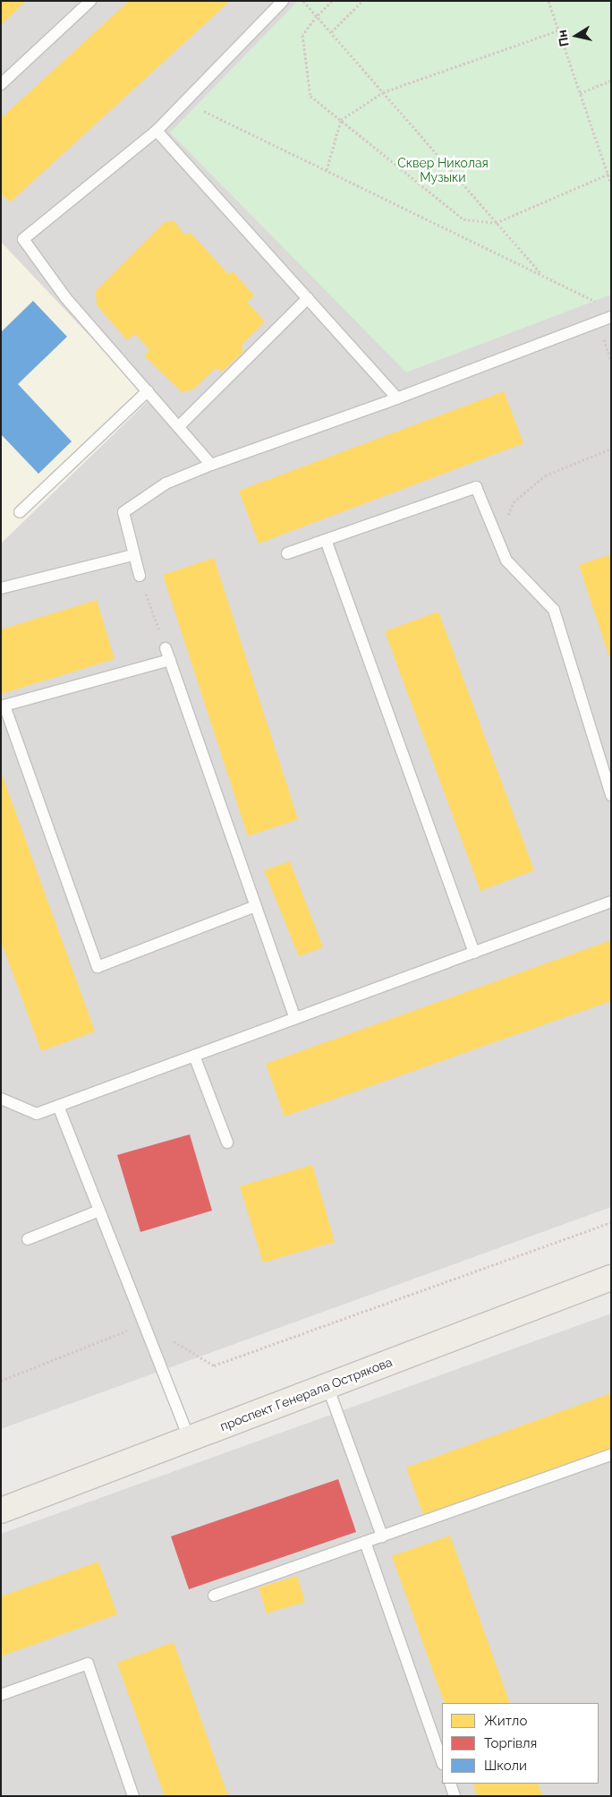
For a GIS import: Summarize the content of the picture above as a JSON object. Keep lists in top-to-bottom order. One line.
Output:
{"streets":{"main road":["проспект Генерала Острякова"]},"parks":["Сквер Николая Музыки"],"legend":["Житло","Торгівля","Школи"],"north":"left"}
